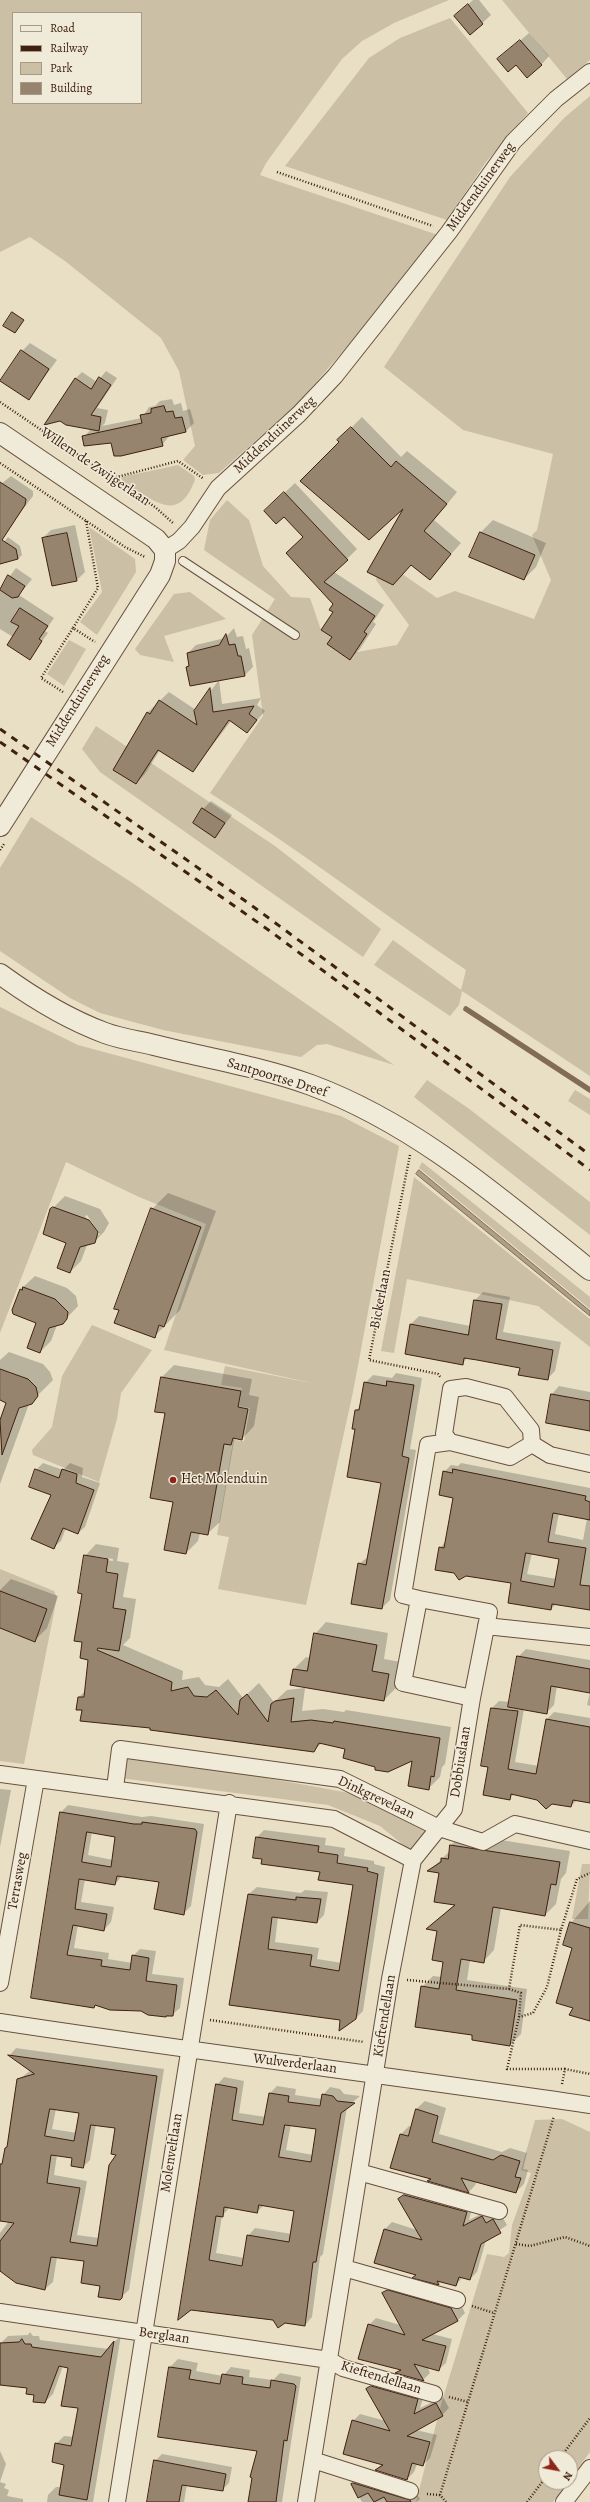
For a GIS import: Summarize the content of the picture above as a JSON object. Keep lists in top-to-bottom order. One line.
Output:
{"streets":{"street":["Middenduinerweg","Willem de Zwijgerlaan","Santpoortse Dreef","Dobbiuslaan","Dinkgrevelaan","Terrasweg","Kieftendellaan","Wulverderlaan","Molenveltlaan","Berglaan"],"path":["Bickerlaan"]},"crossings":[["Middenduinerweg","Willem de Zwijgerlaan"],["Dobbiuslaan","Dinkgrevelaan"],["Dobbiuslaan","Kieftendellaan"],["Kieftendellaan","Wulverderlaan"],["Kieftendellaan","Berglaan"],["Wulverderlaan","Molenveltlaan"],["Molenveltlaan","Berglaan"]],"places":["Het Molenduin"],"legend":["Road","Railway","Park","Building"],"north":"bottom right"}
